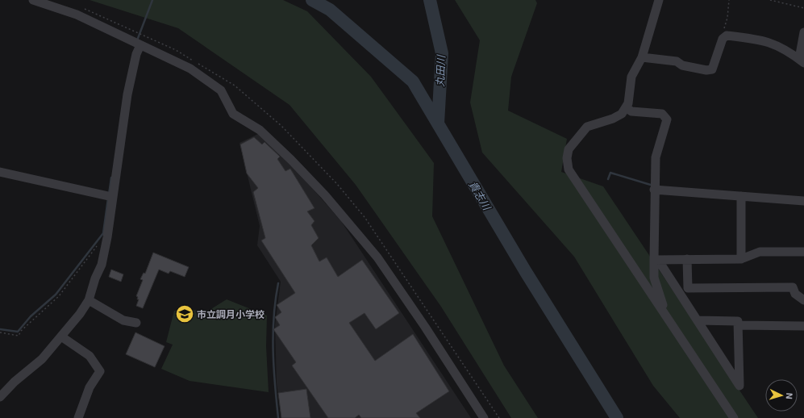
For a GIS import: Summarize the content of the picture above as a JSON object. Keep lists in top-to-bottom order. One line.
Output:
{"water":["丸田川","貴志川"],"places":{"school or university":["市立調月小学校"]},"north":"right"}
